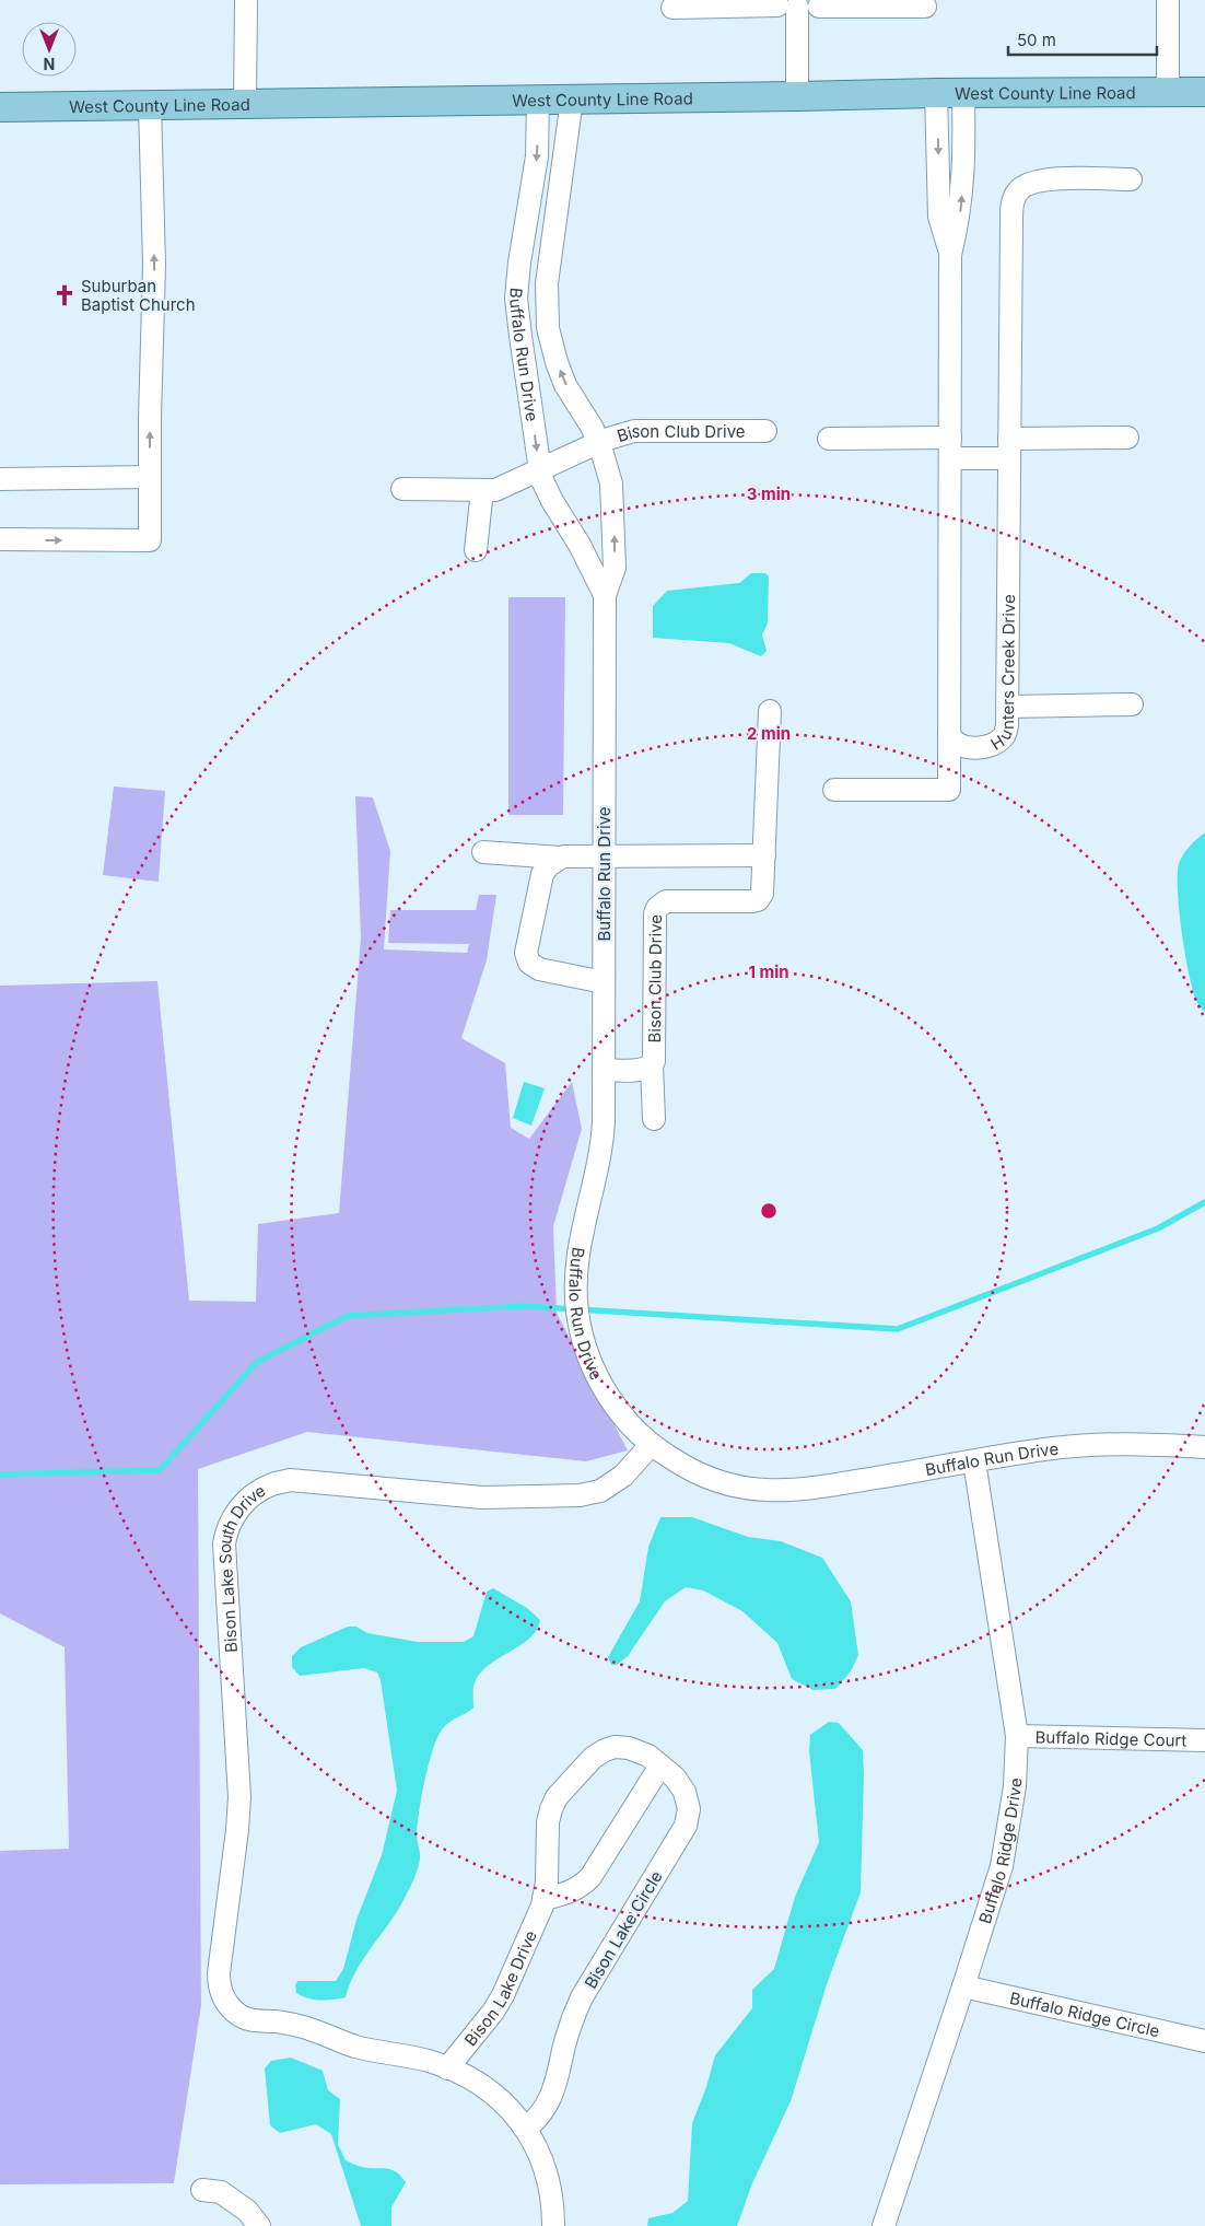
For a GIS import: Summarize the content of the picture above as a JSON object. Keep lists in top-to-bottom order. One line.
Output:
{"streets":{"main road":["West County Line Road"],"street":["Buffalo Run Drive","Bison Club Drive","Hunters Creek Drive","Bison Lake South Drive","Buffalo Ridge Court","Buffalo Ridge Drive","Bison Lake Circle","Bison Lake Drive","Buffalo Ridge Circle"]},"crossings":[["West County Line Road","Buffalo Run Drive"],["Buffalo Run Drive","Bison Club Drive"],["Buffalo Run Drive","Bison Lake South Drive"],["Buffalo Run Drive","Buffalo Ridge Drive"],["Bison Lake South Drive","Bison Lake Drive"],["Buffalo Ridge Court","Buffalo Ridge Drive"],["Buffalo Ridge Drive","Buffalo Ridge Circle"],["Bison Lake Circle","Bison Lake Drive"]],"places":{"church":["Suburban Baptist Church"]},"scale_bar":"50 m","north":"bottom","rings":["3 min","2 min","1 min"]}
